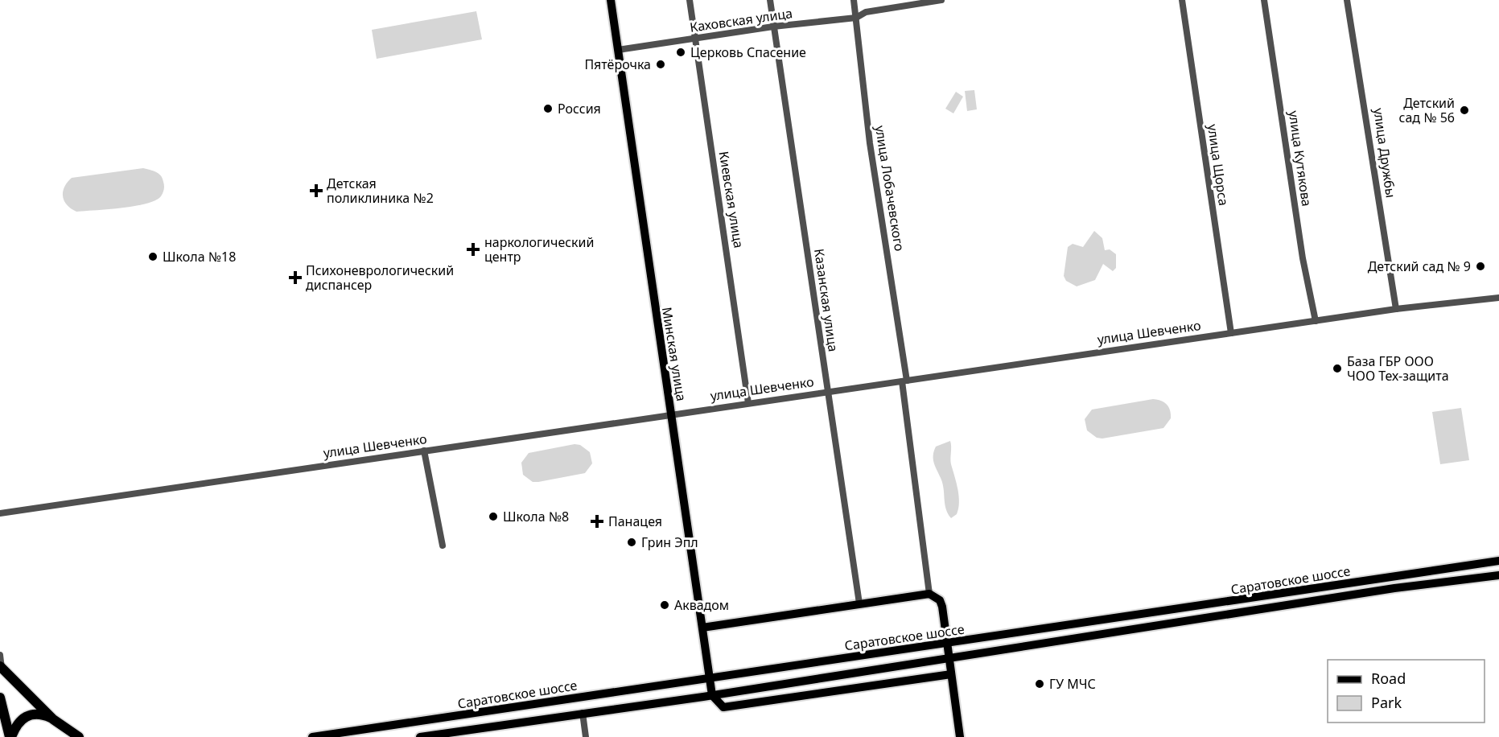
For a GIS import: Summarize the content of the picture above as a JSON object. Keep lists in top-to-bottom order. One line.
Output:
{"streets":{"main road":["Минская улица","Саратовское шоссе"],"street":["Каховская улица","улица Дружбы","улица Кутякова","улица Щорса","улица Лобачевского","Киевская улица","Казанская улица","улица Шевченко"]},"crossings":[["Каховская улица","улица Лобачевского"],["Каховская улица","Киевская улица"],["Каховская улица","Казанская улица"],["Каховская улица","Минская улица"],["улица Дружбы","улица Шевченко"],["улица Кутякова","улица Шевченко"],["улица Щорса","улица Шевченко"],["улица Лобачевского","улица Шевченко"],["Киевская улица","улица Шевченко"],["Казанская улица","улица Шевченко"],["улица Шевченко","Минская улица"],["Минская улица","Саратовское шоссе"]],"places":{"other":["Церковь Спасение","Пятёрочка","Россия","Детский сад № 56","Школа №18","Детский сад № 9","База ГБР ООО ЧОО Тех-защита","Школа №8","Грин Эпл","Аквадом","ГУ МЧС"],"health":["Детская поликлиника №2","наркологический центр","Психоневрологический диспансер","Панацея"]},"legend":["Road","Park"]}
